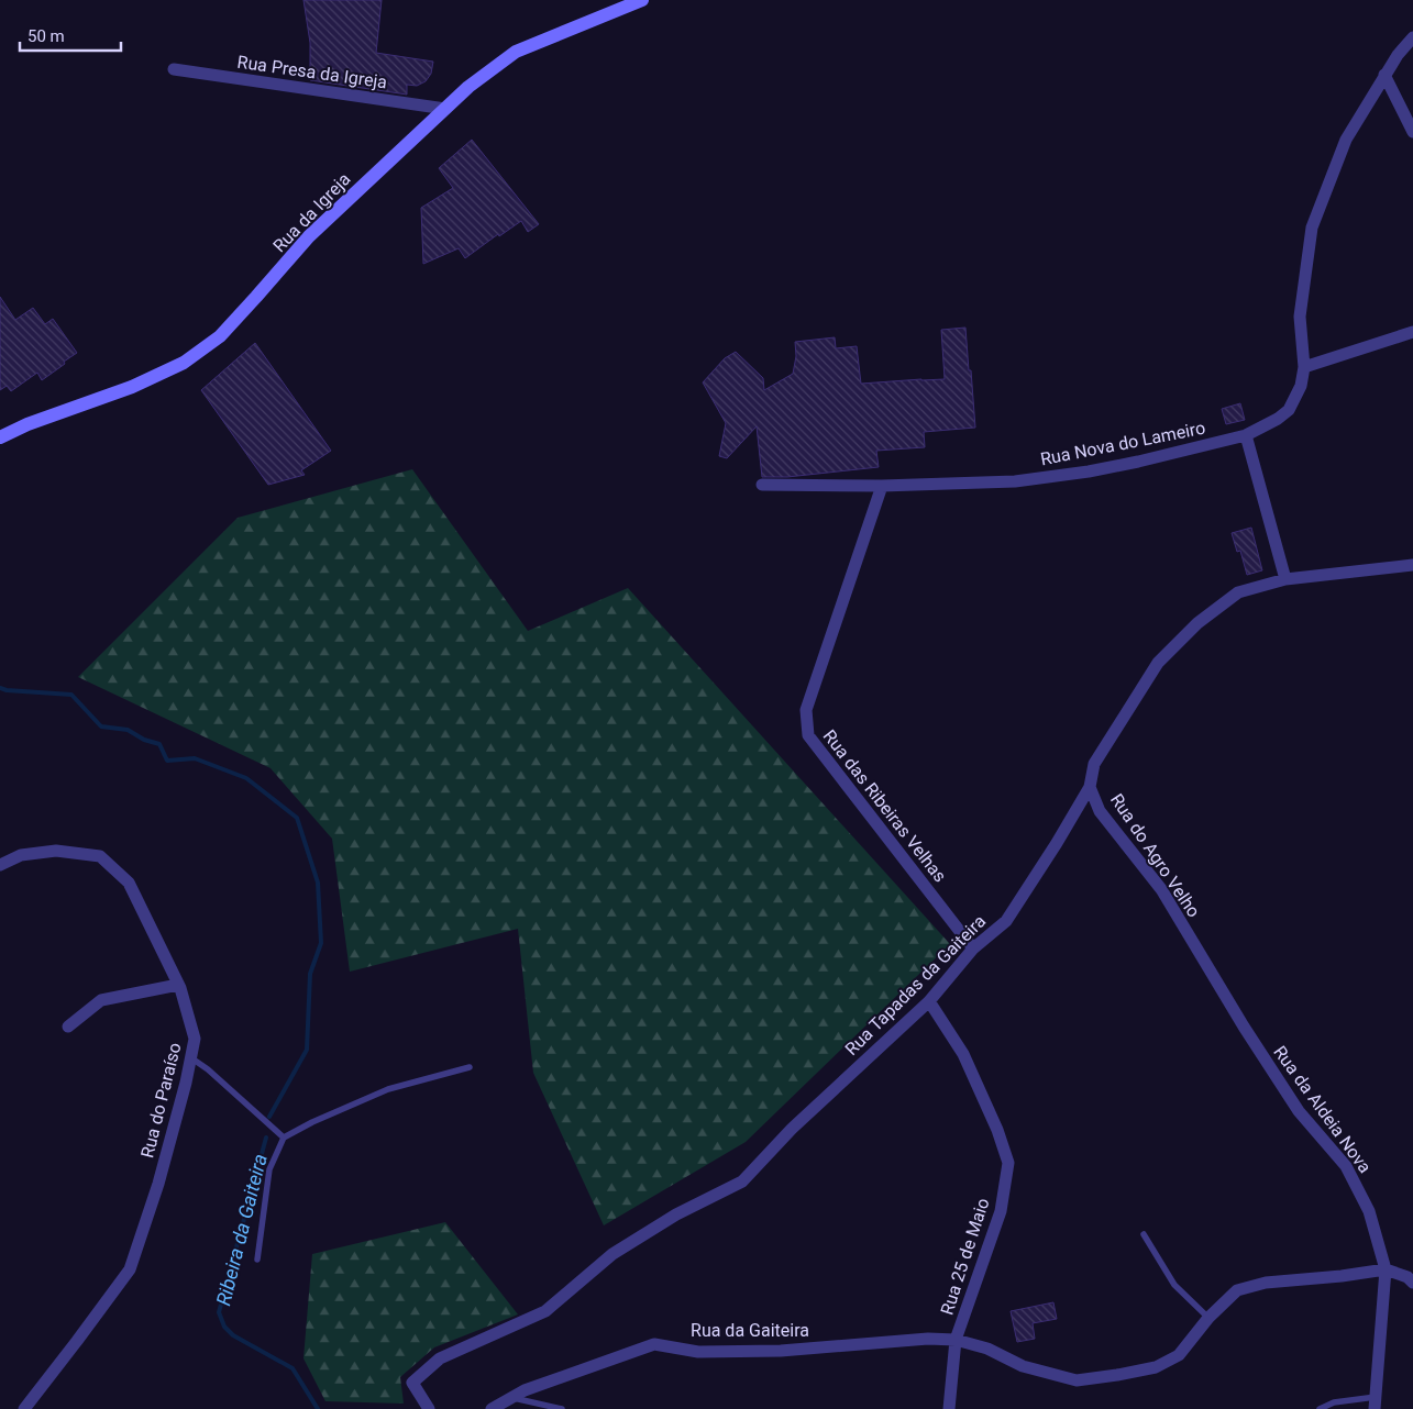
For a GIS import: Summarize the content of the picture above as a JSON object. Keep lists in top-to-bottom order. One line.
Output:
{"streets":{"main road":["Rua da Igreja"],"street":["Rua Presa da Igreja","Rua Nova do Lameiro","Rua das Ribeiras Velhas","Rua do Agro Velho","Rua Tapadas da Gaiteira","Rua do Paraíso","Rua da Aldeia Nova","Rua 25 de Maio","Rua da Gaiteira"]},"crossings":[["Rua Presa da Igreja","Rua da Igreja"],["Rua Nova do Lameiro","Rua das Ribeiras Velhas"],["Rua das Ribeiras Velhas","Rua Tapadas da Gaiteira"],["Rua do Agro Velho","Rua Tapadas da Gaiteira"],["Rua do Agro Velho","Rua da Aldeia Nova"],["Rua Tapadas da Gaiteira","Rua 25 de Maio"],["Rua 25 de Maio","Rua da Gaiteira"]],"water":["Ribeira da Gaiteira"],"scale_bar":"50 m"}
